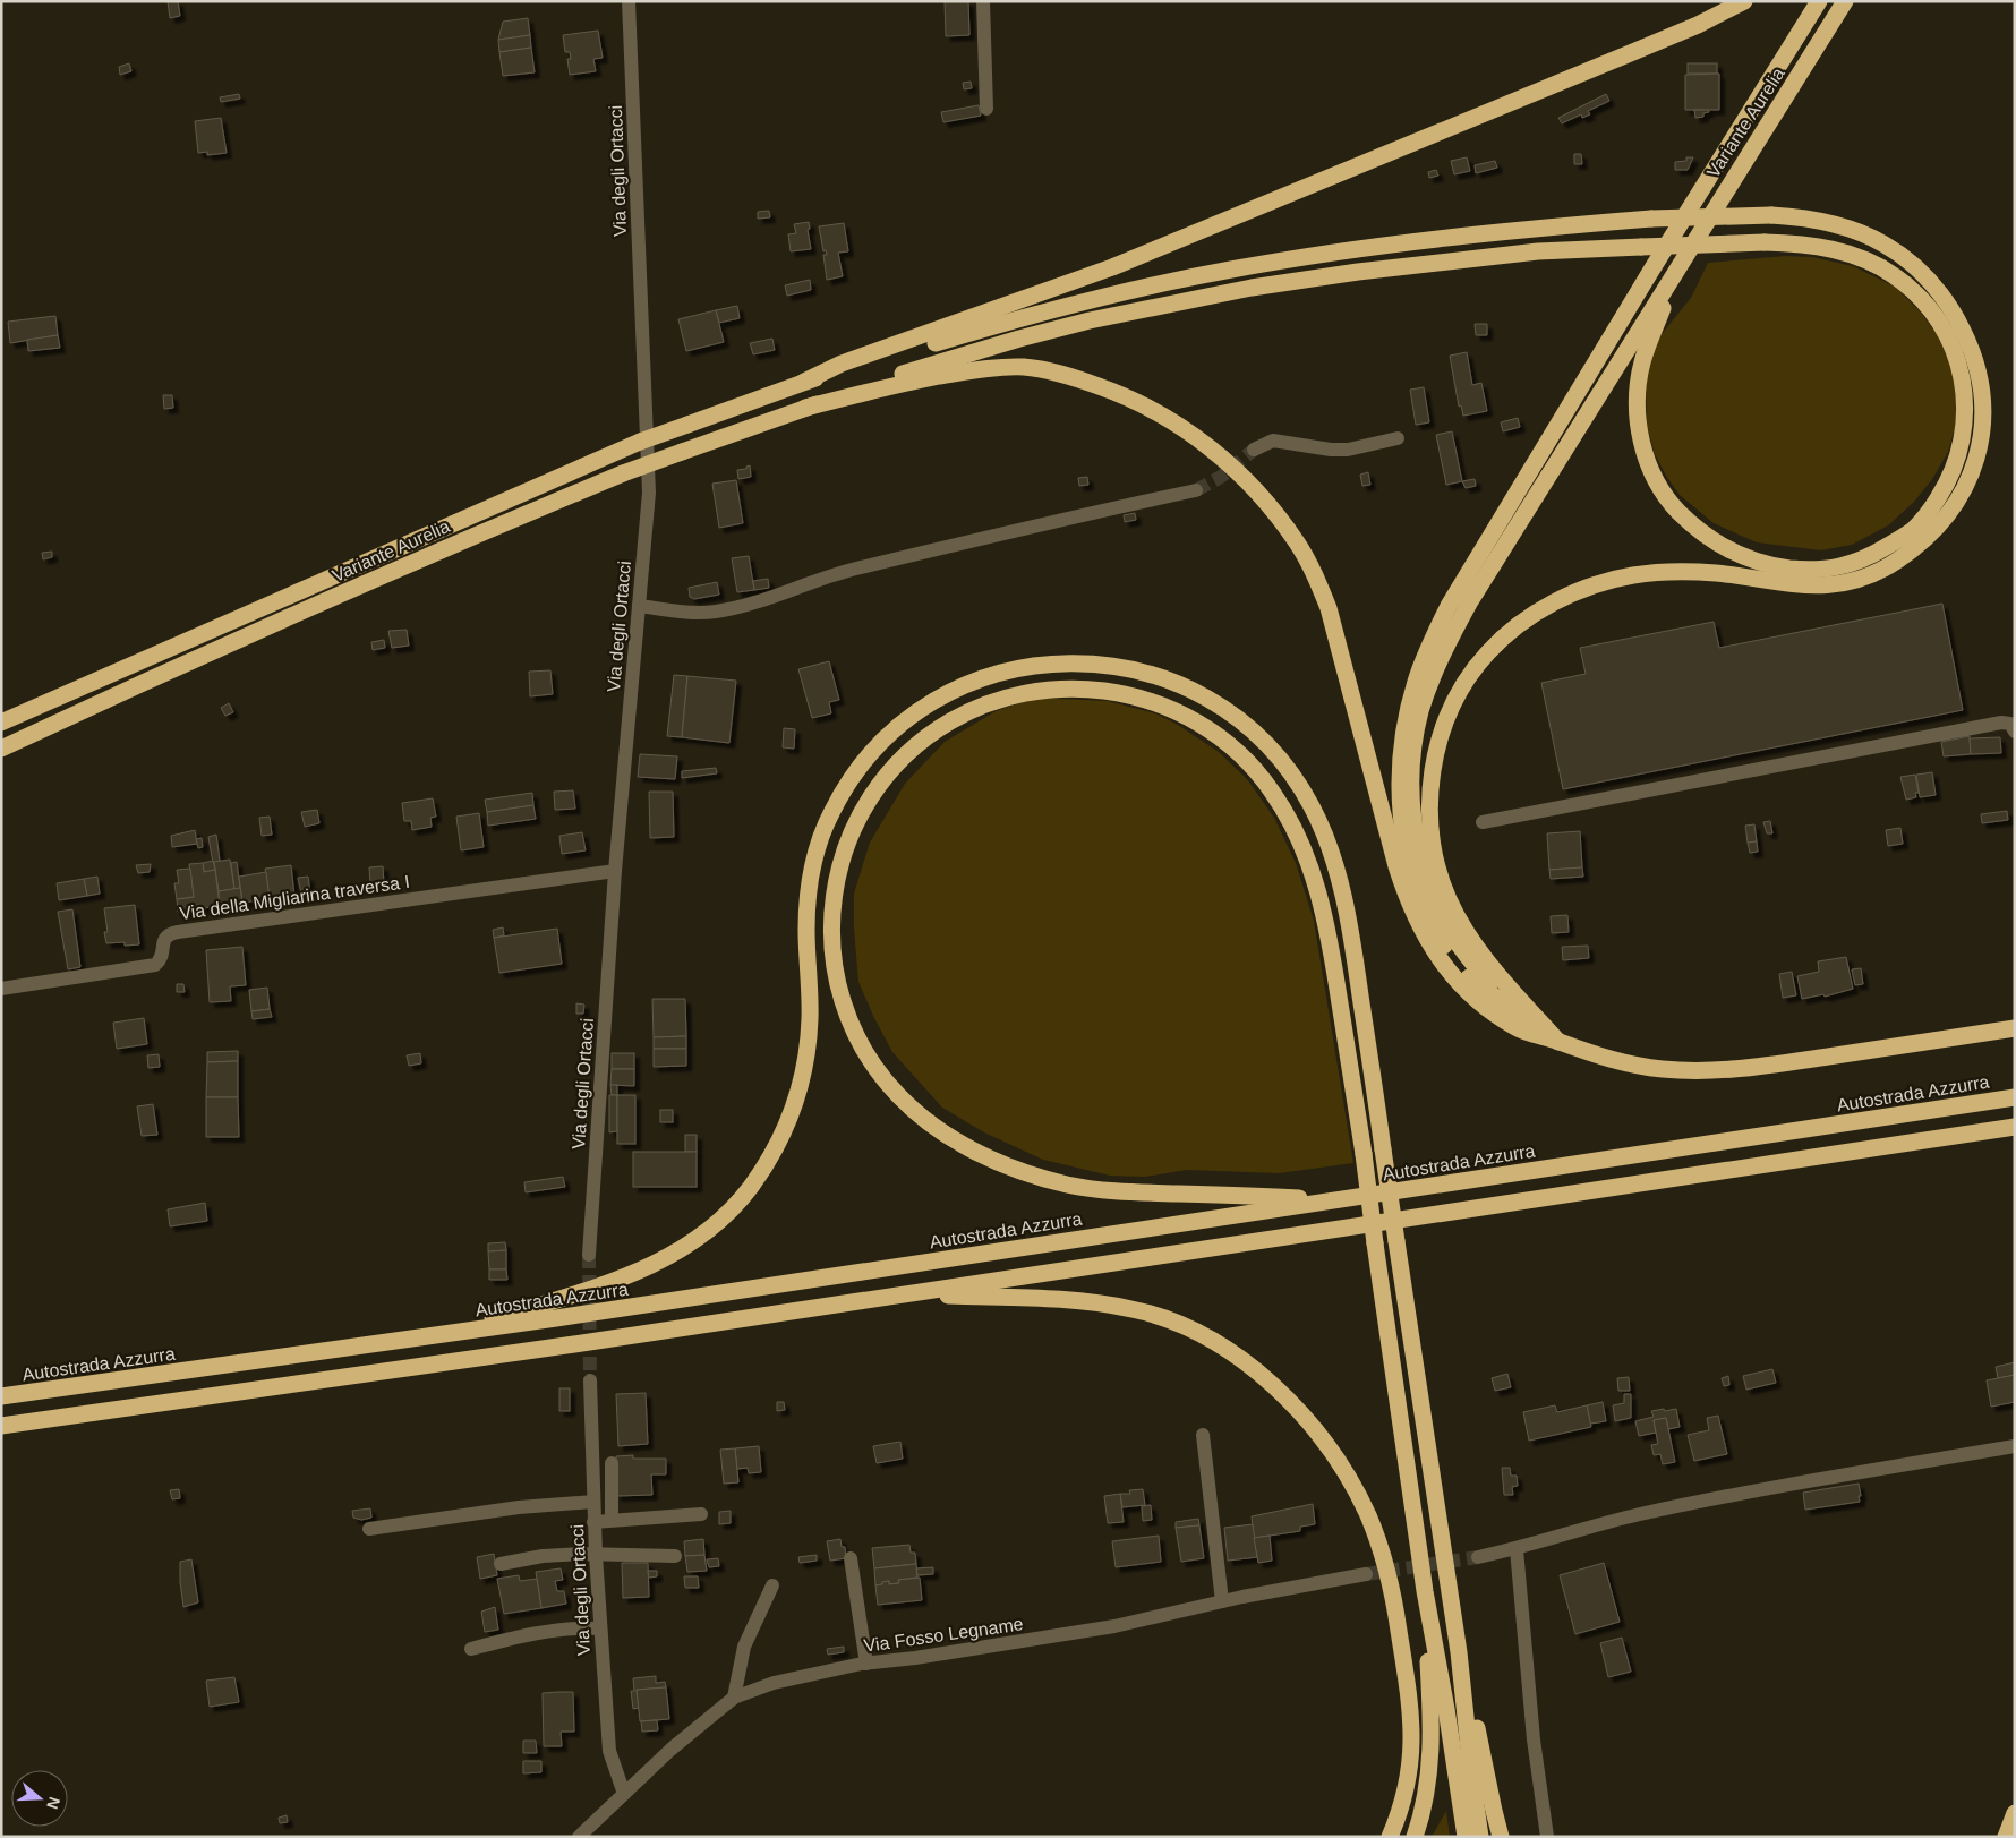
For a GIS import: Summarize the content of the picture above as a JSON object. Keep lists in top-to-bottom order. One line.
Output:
{"streets":{"highway":["Variante Aurelia","Autostrada Azzurra"],"street":["Via degli Ortacci","Via della Migliarina traversa I","Via Fosso Legname"]},"crossings":[["Via degli Ortacci","Via della Migliarina traversa I"],["Via degli Ortacci","Via Fosso Legname"]],"north":"right"}
